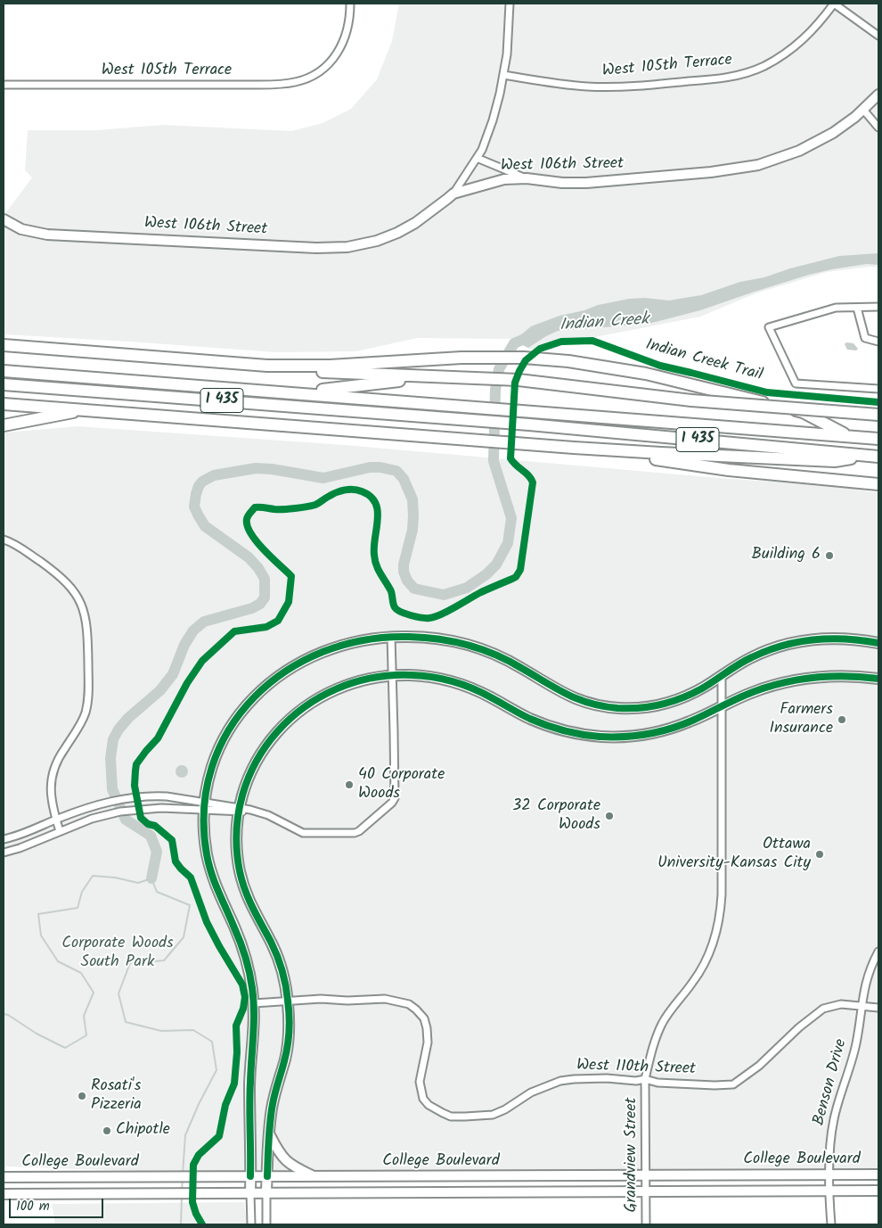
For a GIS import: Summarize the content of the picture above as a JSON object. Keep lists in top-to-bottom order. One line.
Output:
{"streets":{"highway":["I 435"],"street":["West 105th Terrace","West 106th Street","West 110th Street","Benson Drive","Grandview Street","College Boulevard"],"cycle path":["Indian Creek Trail"]},"crossings":[["West 110th Street","Benson Drive"],["West 110th Street","Grandview Street"],["Benson Drive","College Boulevard"],["Grandview Street","College Boulevard"]],"water":["Indian Creek"],"parks":["Corporate Woods South Park"],"places":["Building 6","Farmers Insurance","40 Corporate Woods","32 Corporate Woods","Ottawa University-Kansas City","Rosati's Pizzeria","Chipotle"],"scale_bar":"100 m"}
